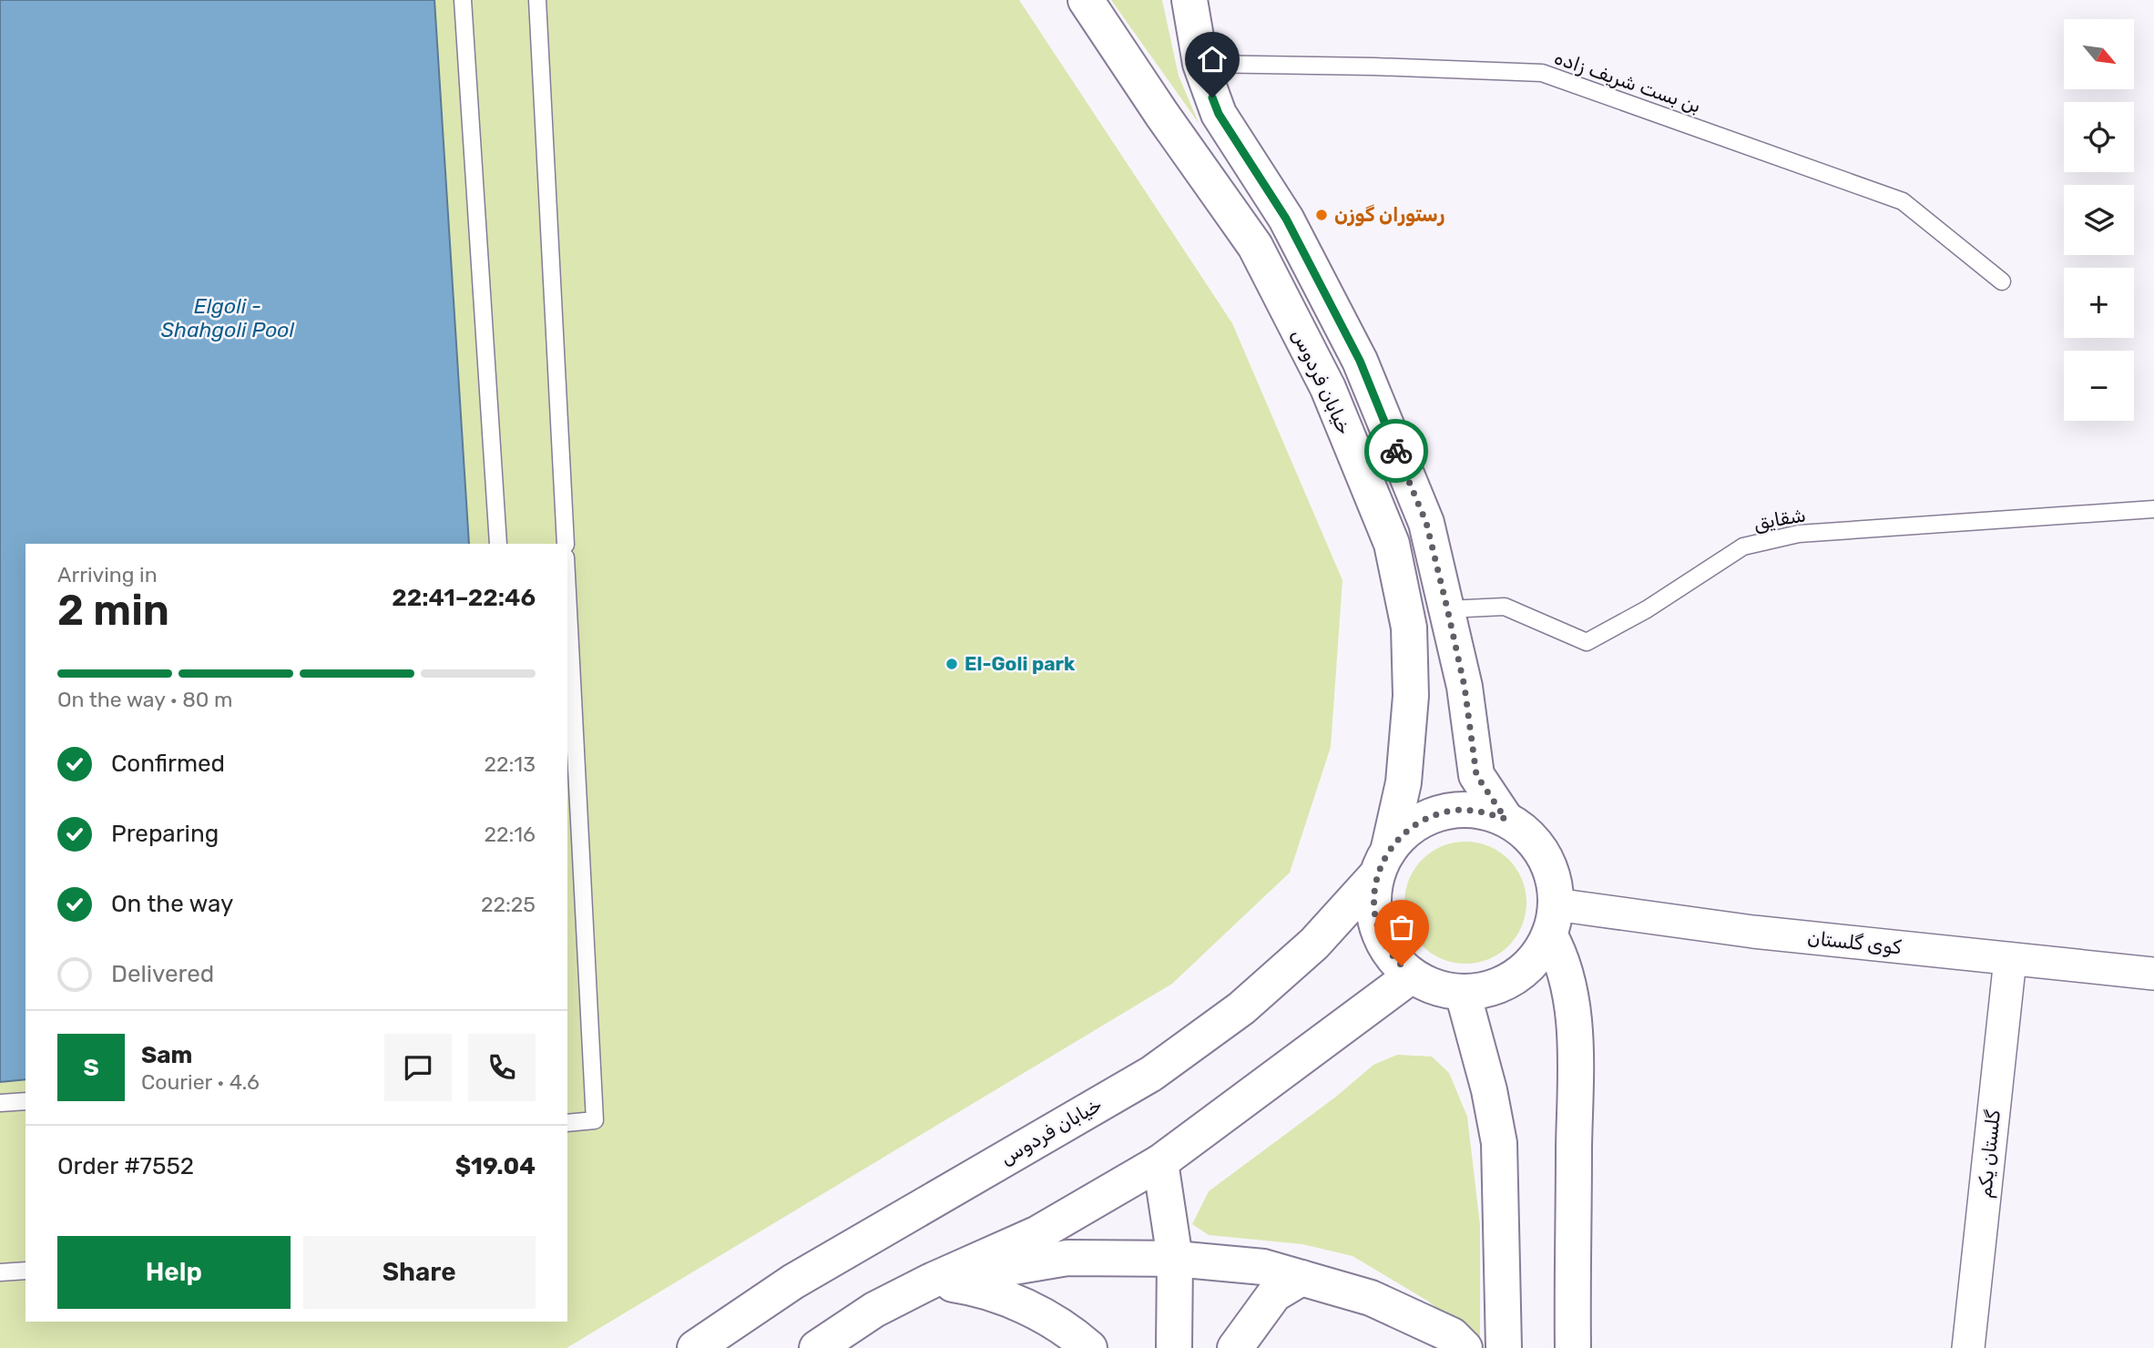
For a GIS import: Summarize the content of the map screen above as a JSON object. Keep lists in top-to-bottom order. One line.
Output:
{"streets":{"main road":["خیابان فردوس"],"street":["کوی گلستان","گلستان یکم"],"lane":["بن بست شریف زاده","شقایق"]},"crossings":[["خیابان فردوس","کوی گلستان"],["کوی گلستان","گلستان یکم"]],"water":["Elgoli - Shahgoli Pool"],"places":["رستوران گوزن","El-Goli park"],"north":"bottom right","page":{"map_buttons":["+","−"],"heading":["2 min","Arriving in","22:41–22:46"],"panel":["Sam","Courier · 4.6","Order #7552","$19.04"],"bar":"On the way · 80 m","list":[["Confirmed","22:13"],["Preparing","22:16"],["On the way","22:25"],"Delivered"],"round":"S","buttons":["Help","Share"]}}
